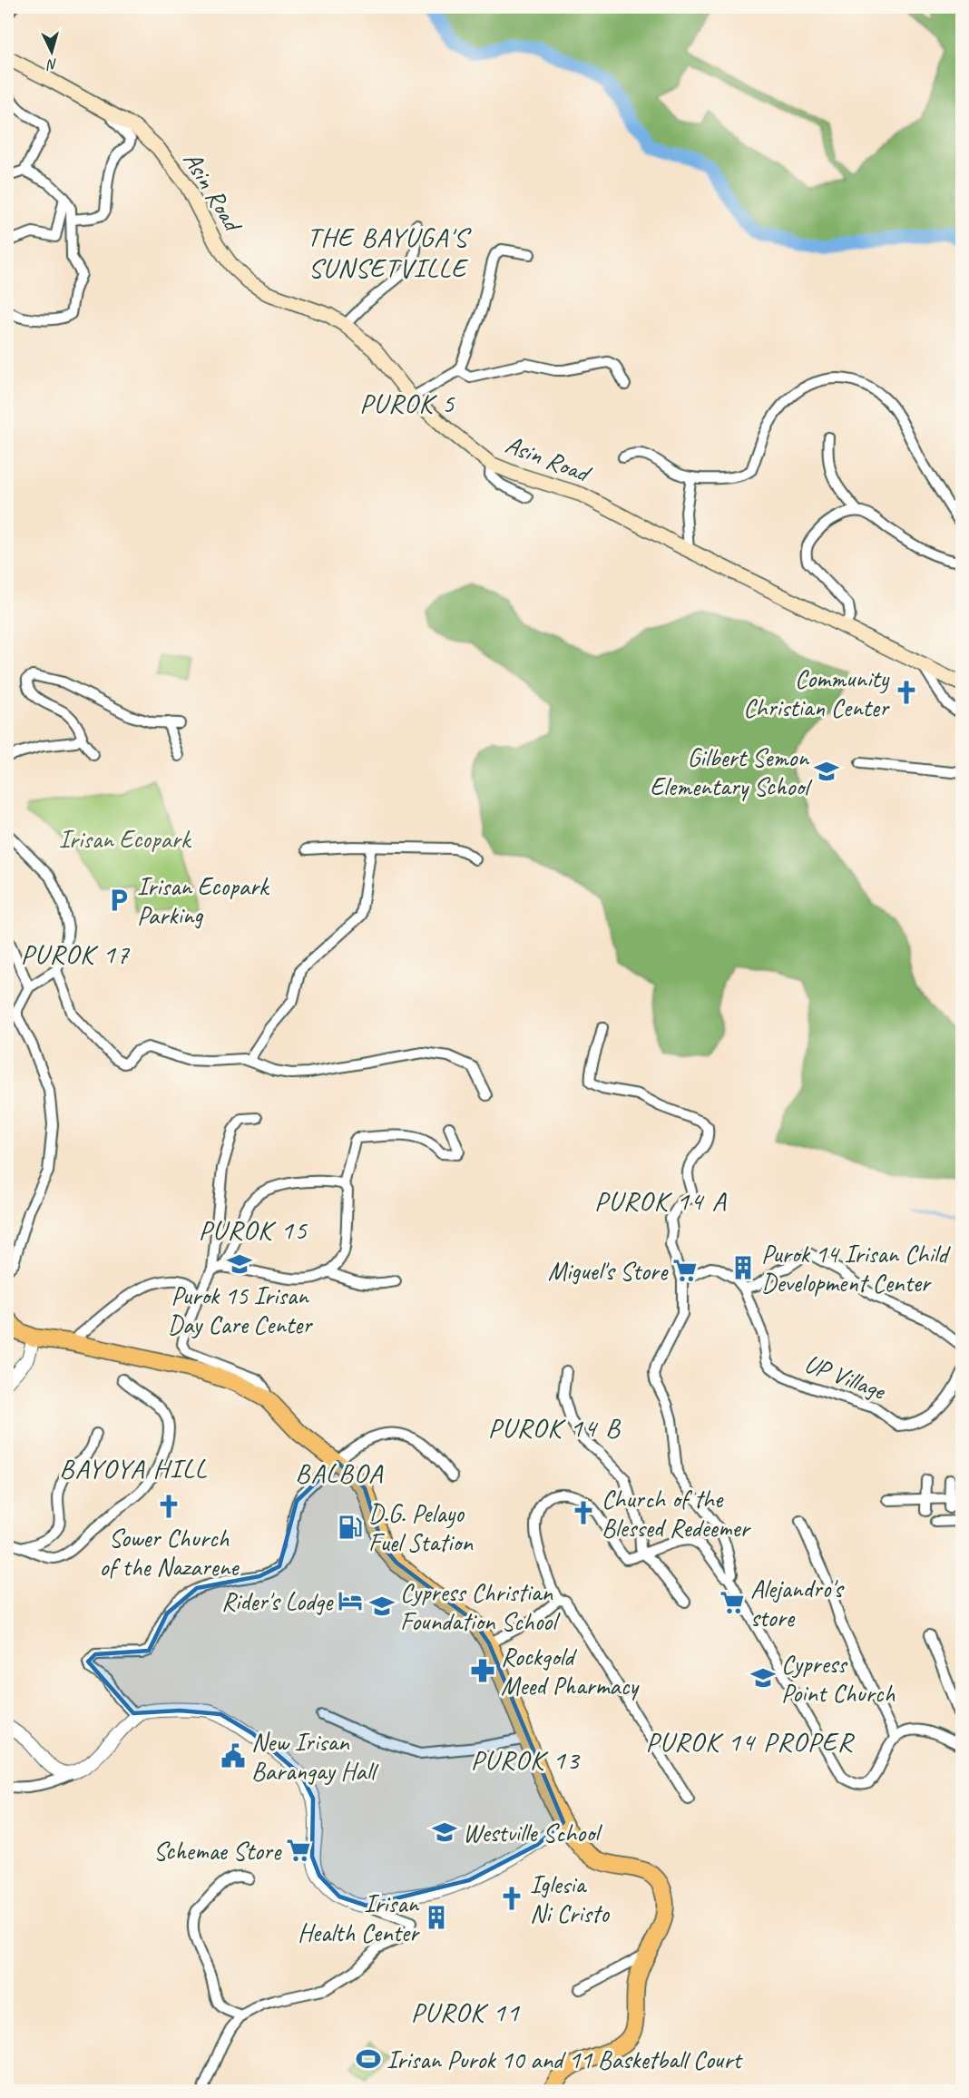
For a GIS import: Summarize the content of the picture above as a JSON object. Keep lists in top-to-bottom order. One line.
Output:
{"streets":{"main road":["Asin Road"],"street":["UP Village"]},"districts":["THE BAYUGA'S SUNSETVILLE","PUROK 5","PUROK 17","PUROK 14 A","PUROK 15","PUROK 14 B","BAYOYA HILL","BALBOA","PUROK 14 PROPER","PUROK 13","PUROK 11"],"parks":["Irisan Ecopark"],"places":{"church":["Community Christian Center","Sower Church of the Nazarene","Church of the Blessed Redeemer","Iglesia Ni Cristo"],"school or university":["Gilbert Semon Elementary School","Purok 15 Irisan Day Care Center","Cypress Christian Foundation School","Cypress Point Church","Westville School"],"parking":["Irisan Ecopark Parking"],"building":["Purok 14 Irisan Child Development Center","Irisan Health Center"],"supermarket":["Miguel's Store","Alejandro's store","Schemae Store"],"fuel station":["D.G. Pelayo Fuel Station"],"hotel":["Rider's Lodge"],"pharmacy":["Rockgold Meed Pharmacy"],"public building":["New Irisan Barangay Hall"],"sports":["Irisan Purok 10 and 11 Basketball Court"]},"north":"bottom"}
